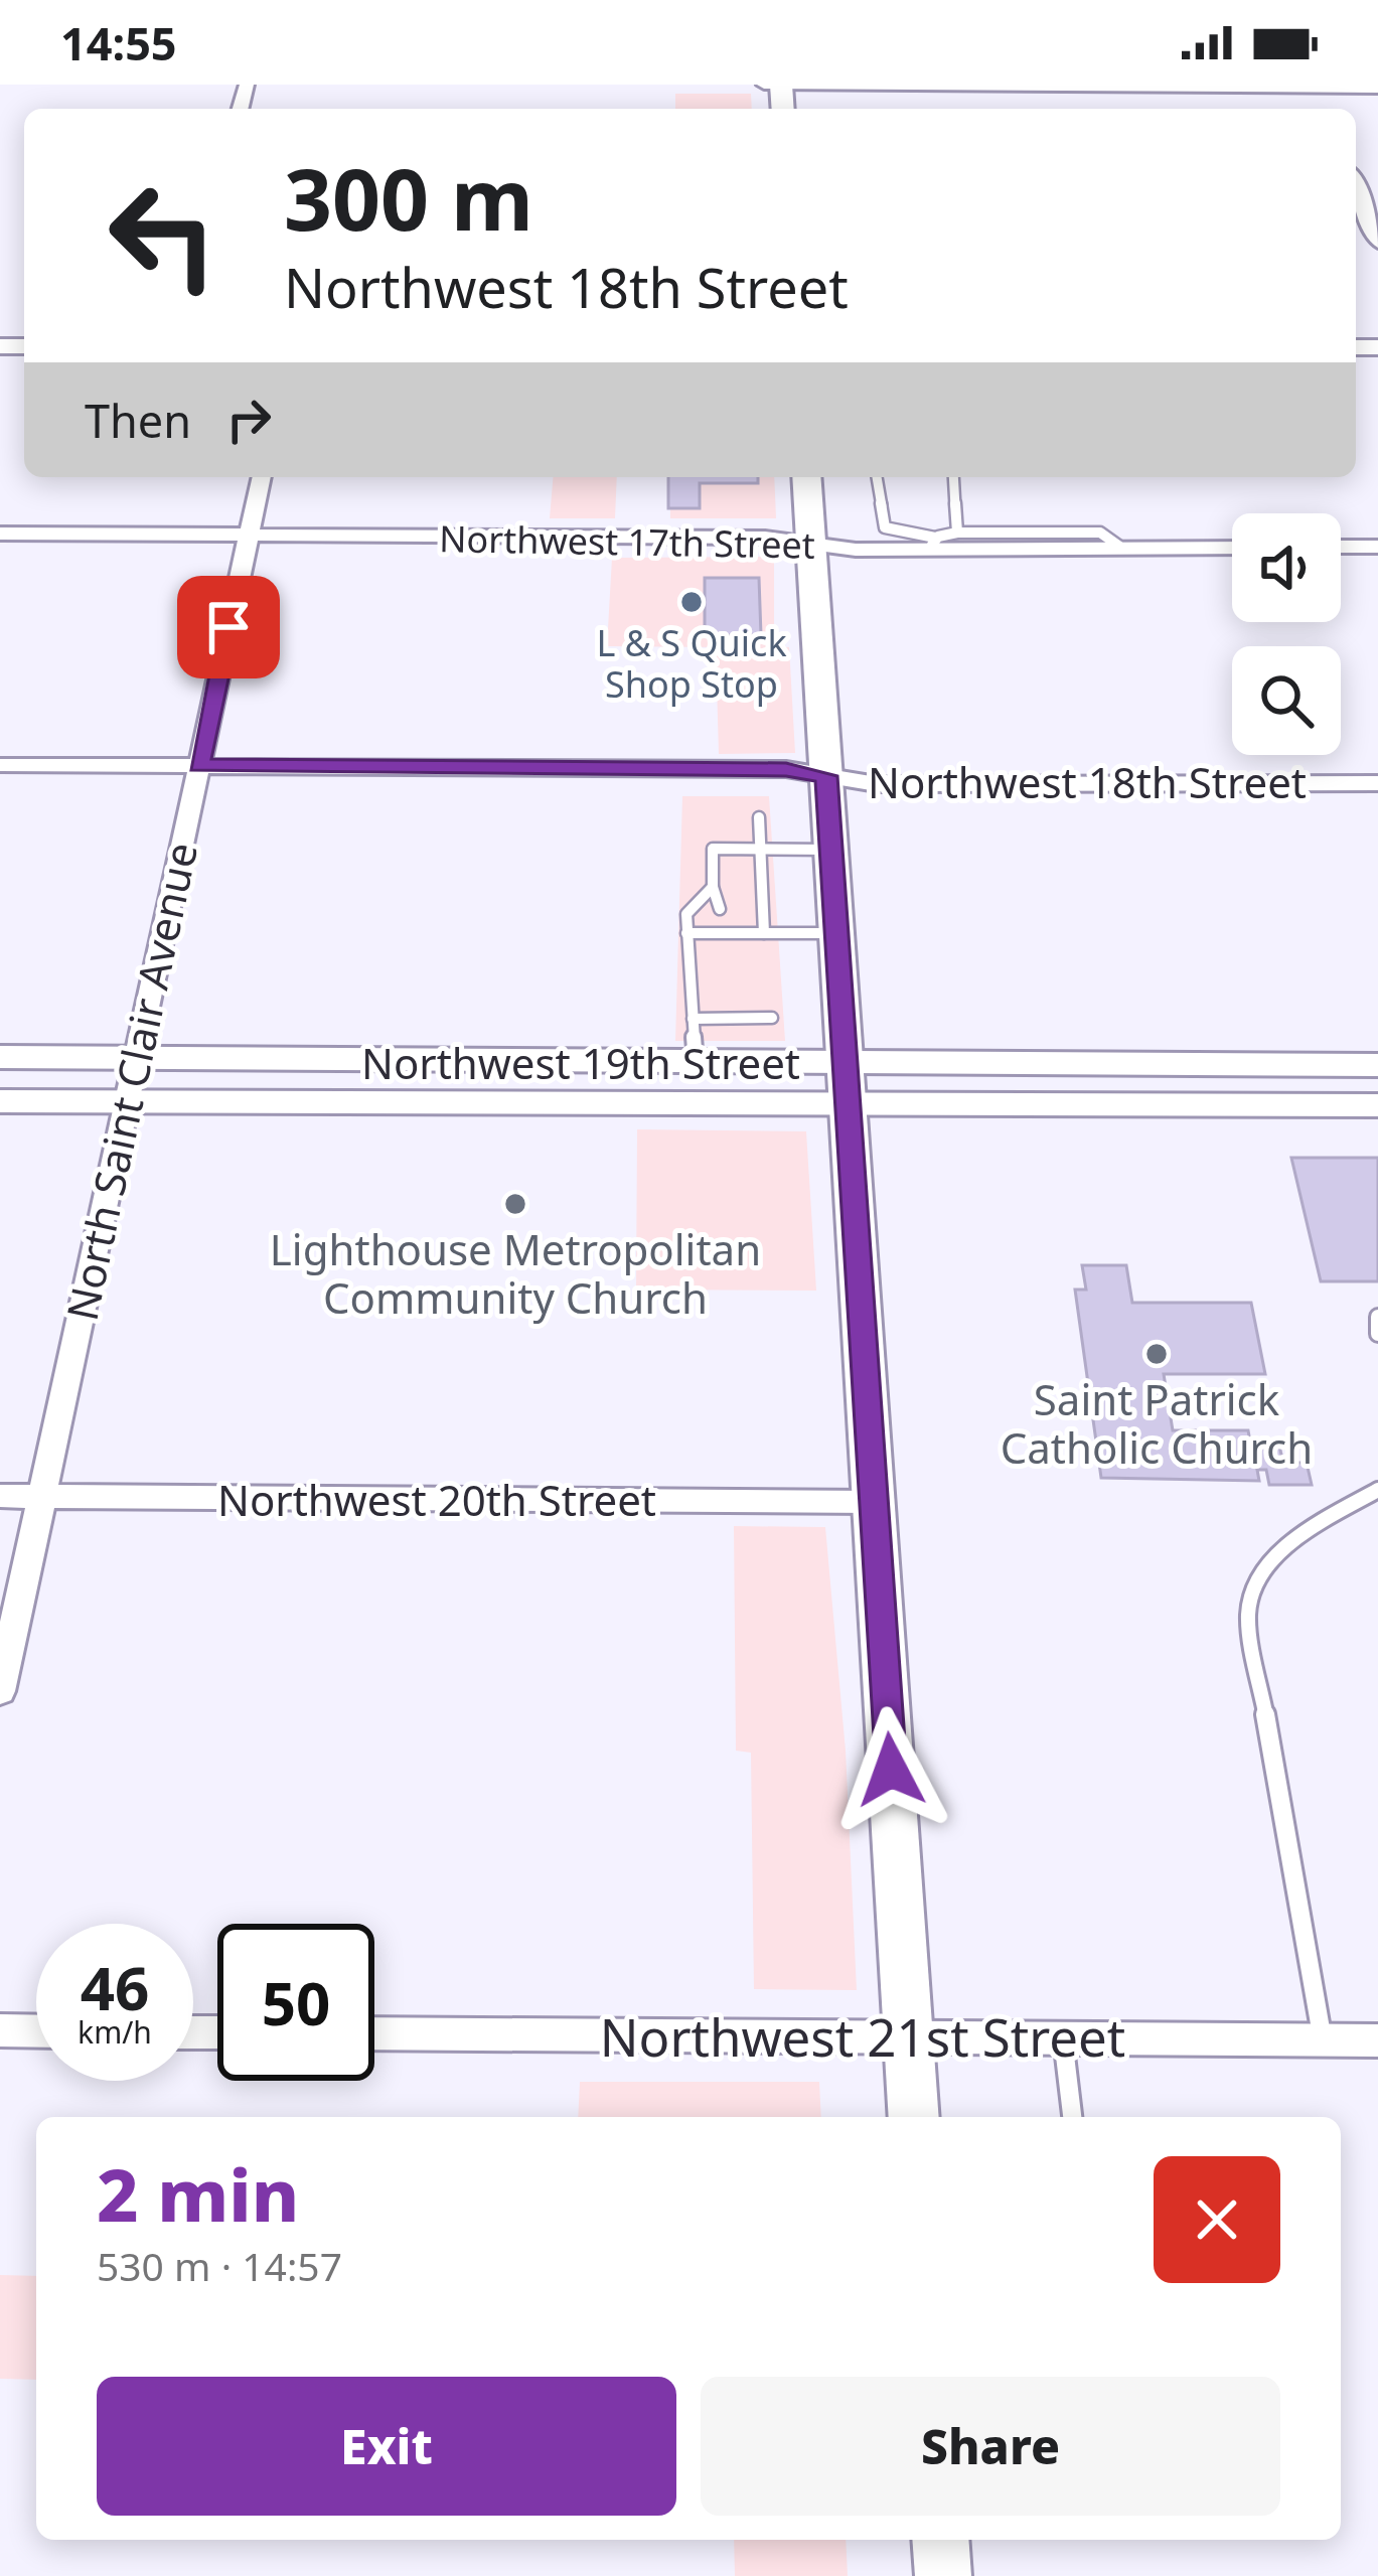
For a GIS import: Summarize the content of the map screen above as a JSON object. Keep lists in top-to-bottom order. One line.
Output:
{"streets":{"street":["Northwest 17th Street","Northwest 18th Street","Northwest 19th Street","North Saint Clair Avenue","Northwest 20th Street","Northwest 21st Street"]},"crossings":[["Northwest 17th Street","North Saint Clair Avenue"],["Northwest 18th Street","North Saint Clair Avenue"],["Northwest 19th Street","North Saint Clair Avenue"],["North Saint Clair Avenue","Northwest 20th Street"]],"places":["L & S Quick Shop Stop","Lighthouse Metropolitan Community Church","Saint Patrick Catholic Church"],"page":{"status":"14:55","turn":["300 m","Northwest 18th Street"],"then":"Then","speed":"46 km/h","limit":"50","heading":["2 min","530 m · 14:57"],"buttons":["Exit","Share"]}}
